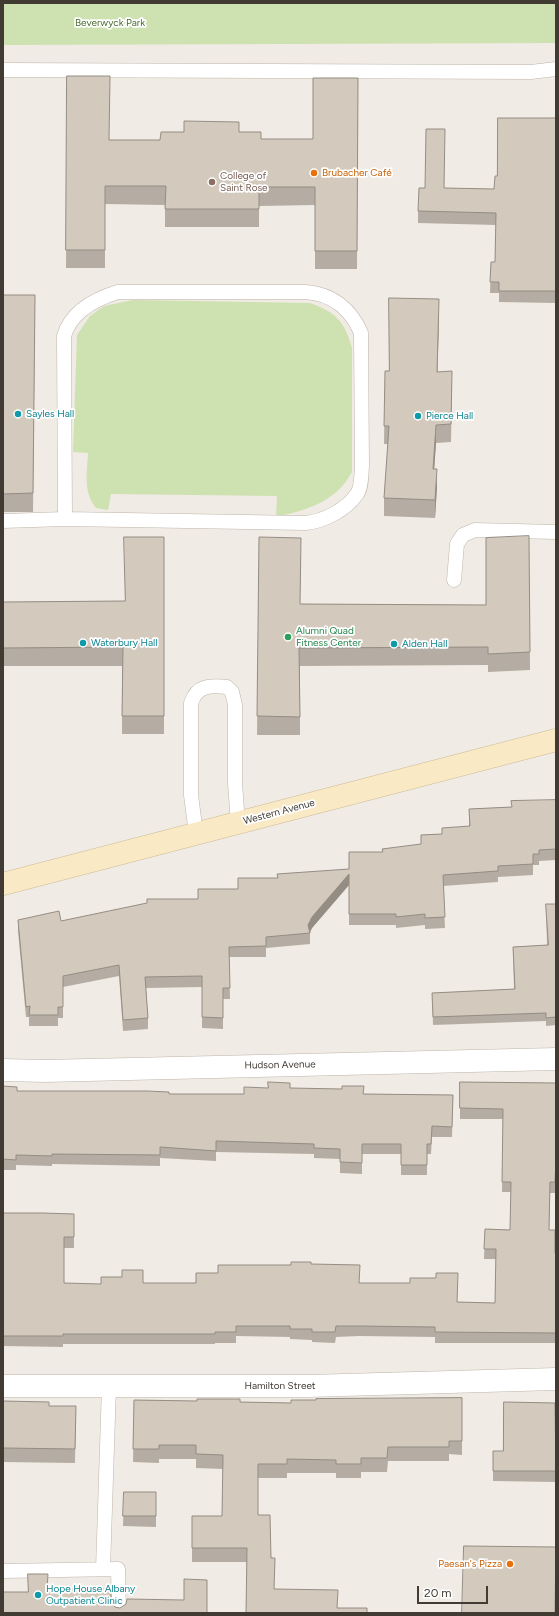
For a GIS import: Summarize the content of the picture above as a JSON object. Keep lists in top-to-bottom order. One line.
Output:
{"streets":{"street":["Western Avenue","Hudson Avenue","Hamilton Street"]},"parks":["Beverwyck Park"],"places":["Brubacher Café","College of Saint Rose","Sayles Hall","Pierce Hall","Alumni Quad Fitness Center","Waterbury Hall","Alden Hall","Paesan's Pizza","Hope House Albany Outpatient Clinic"],"scale_bar":"20 m"}
